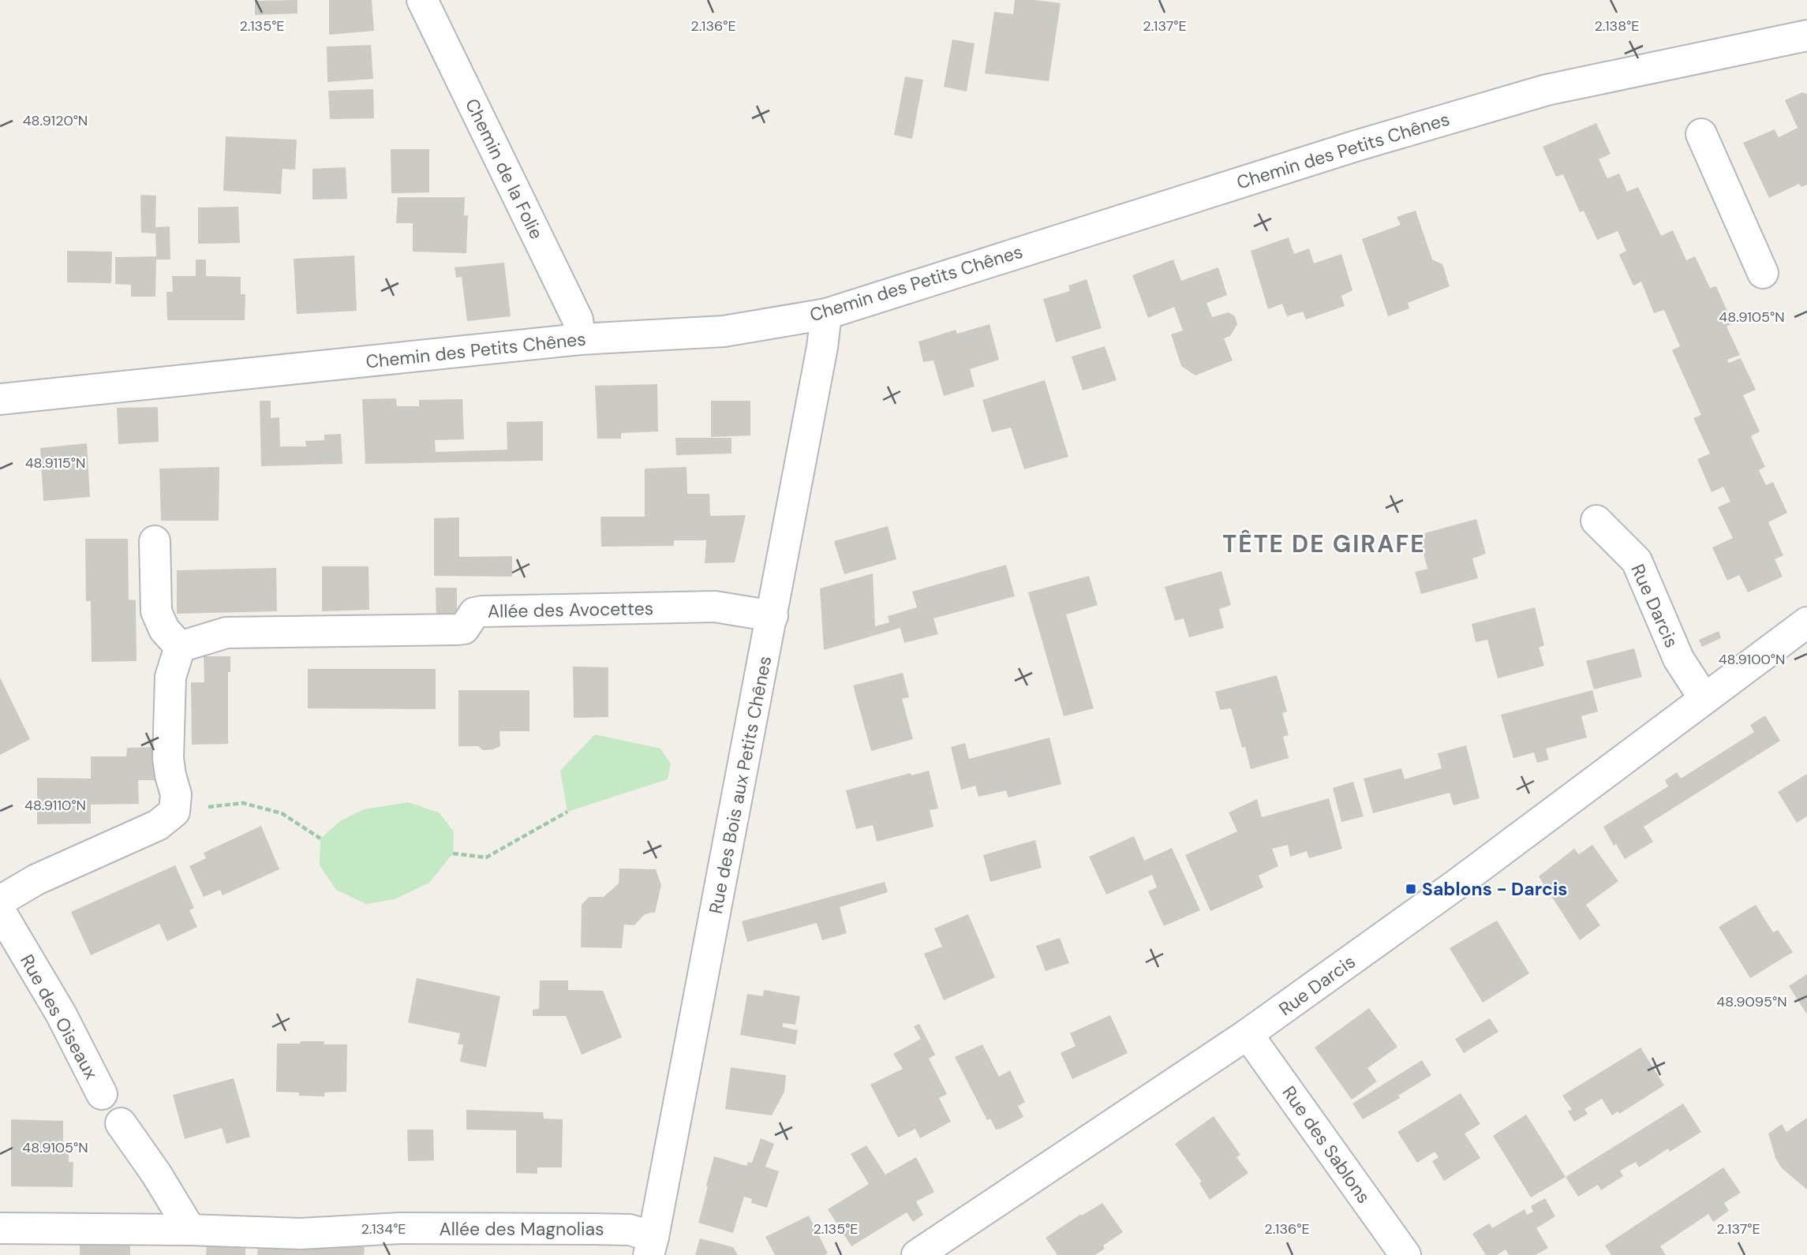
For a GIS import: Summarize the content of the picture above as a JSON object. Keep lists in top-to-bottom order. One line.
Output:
{"streets":{"street":["Chemin des Petits Chênes","Chemin de la Folie","Rue Darcis","Allée des Avocettes","Rue des Bois aux Petits Chênes","Rue des Oiseaux","Rue des Sablons","Allée des Magnolias"]},"crossings":[["Chemin des Petits Chênes","Chemin de la Folie"],["Chemin des Petits Chênes","Rue des Bois aux Petits Chênes"],["Rue Darcis","Rue des Sablons"],["Allée des Avocettes","Rue des Bois aux Petits Chênes"],["Rue des Bois aux Petits Chênes","Allée des Magnolias"]],"districts":["TÊTE DE GIRAFE"],"places":{"transit":["Sablons - Darcis"]},"coordinates":["2.135°E","2.136°E","2.137°E","2.138°E","48.9120°N","48.9105°N","48.9115°N","48.9100°N","48.9110°N","48.9095°N","2.134°E"]}
